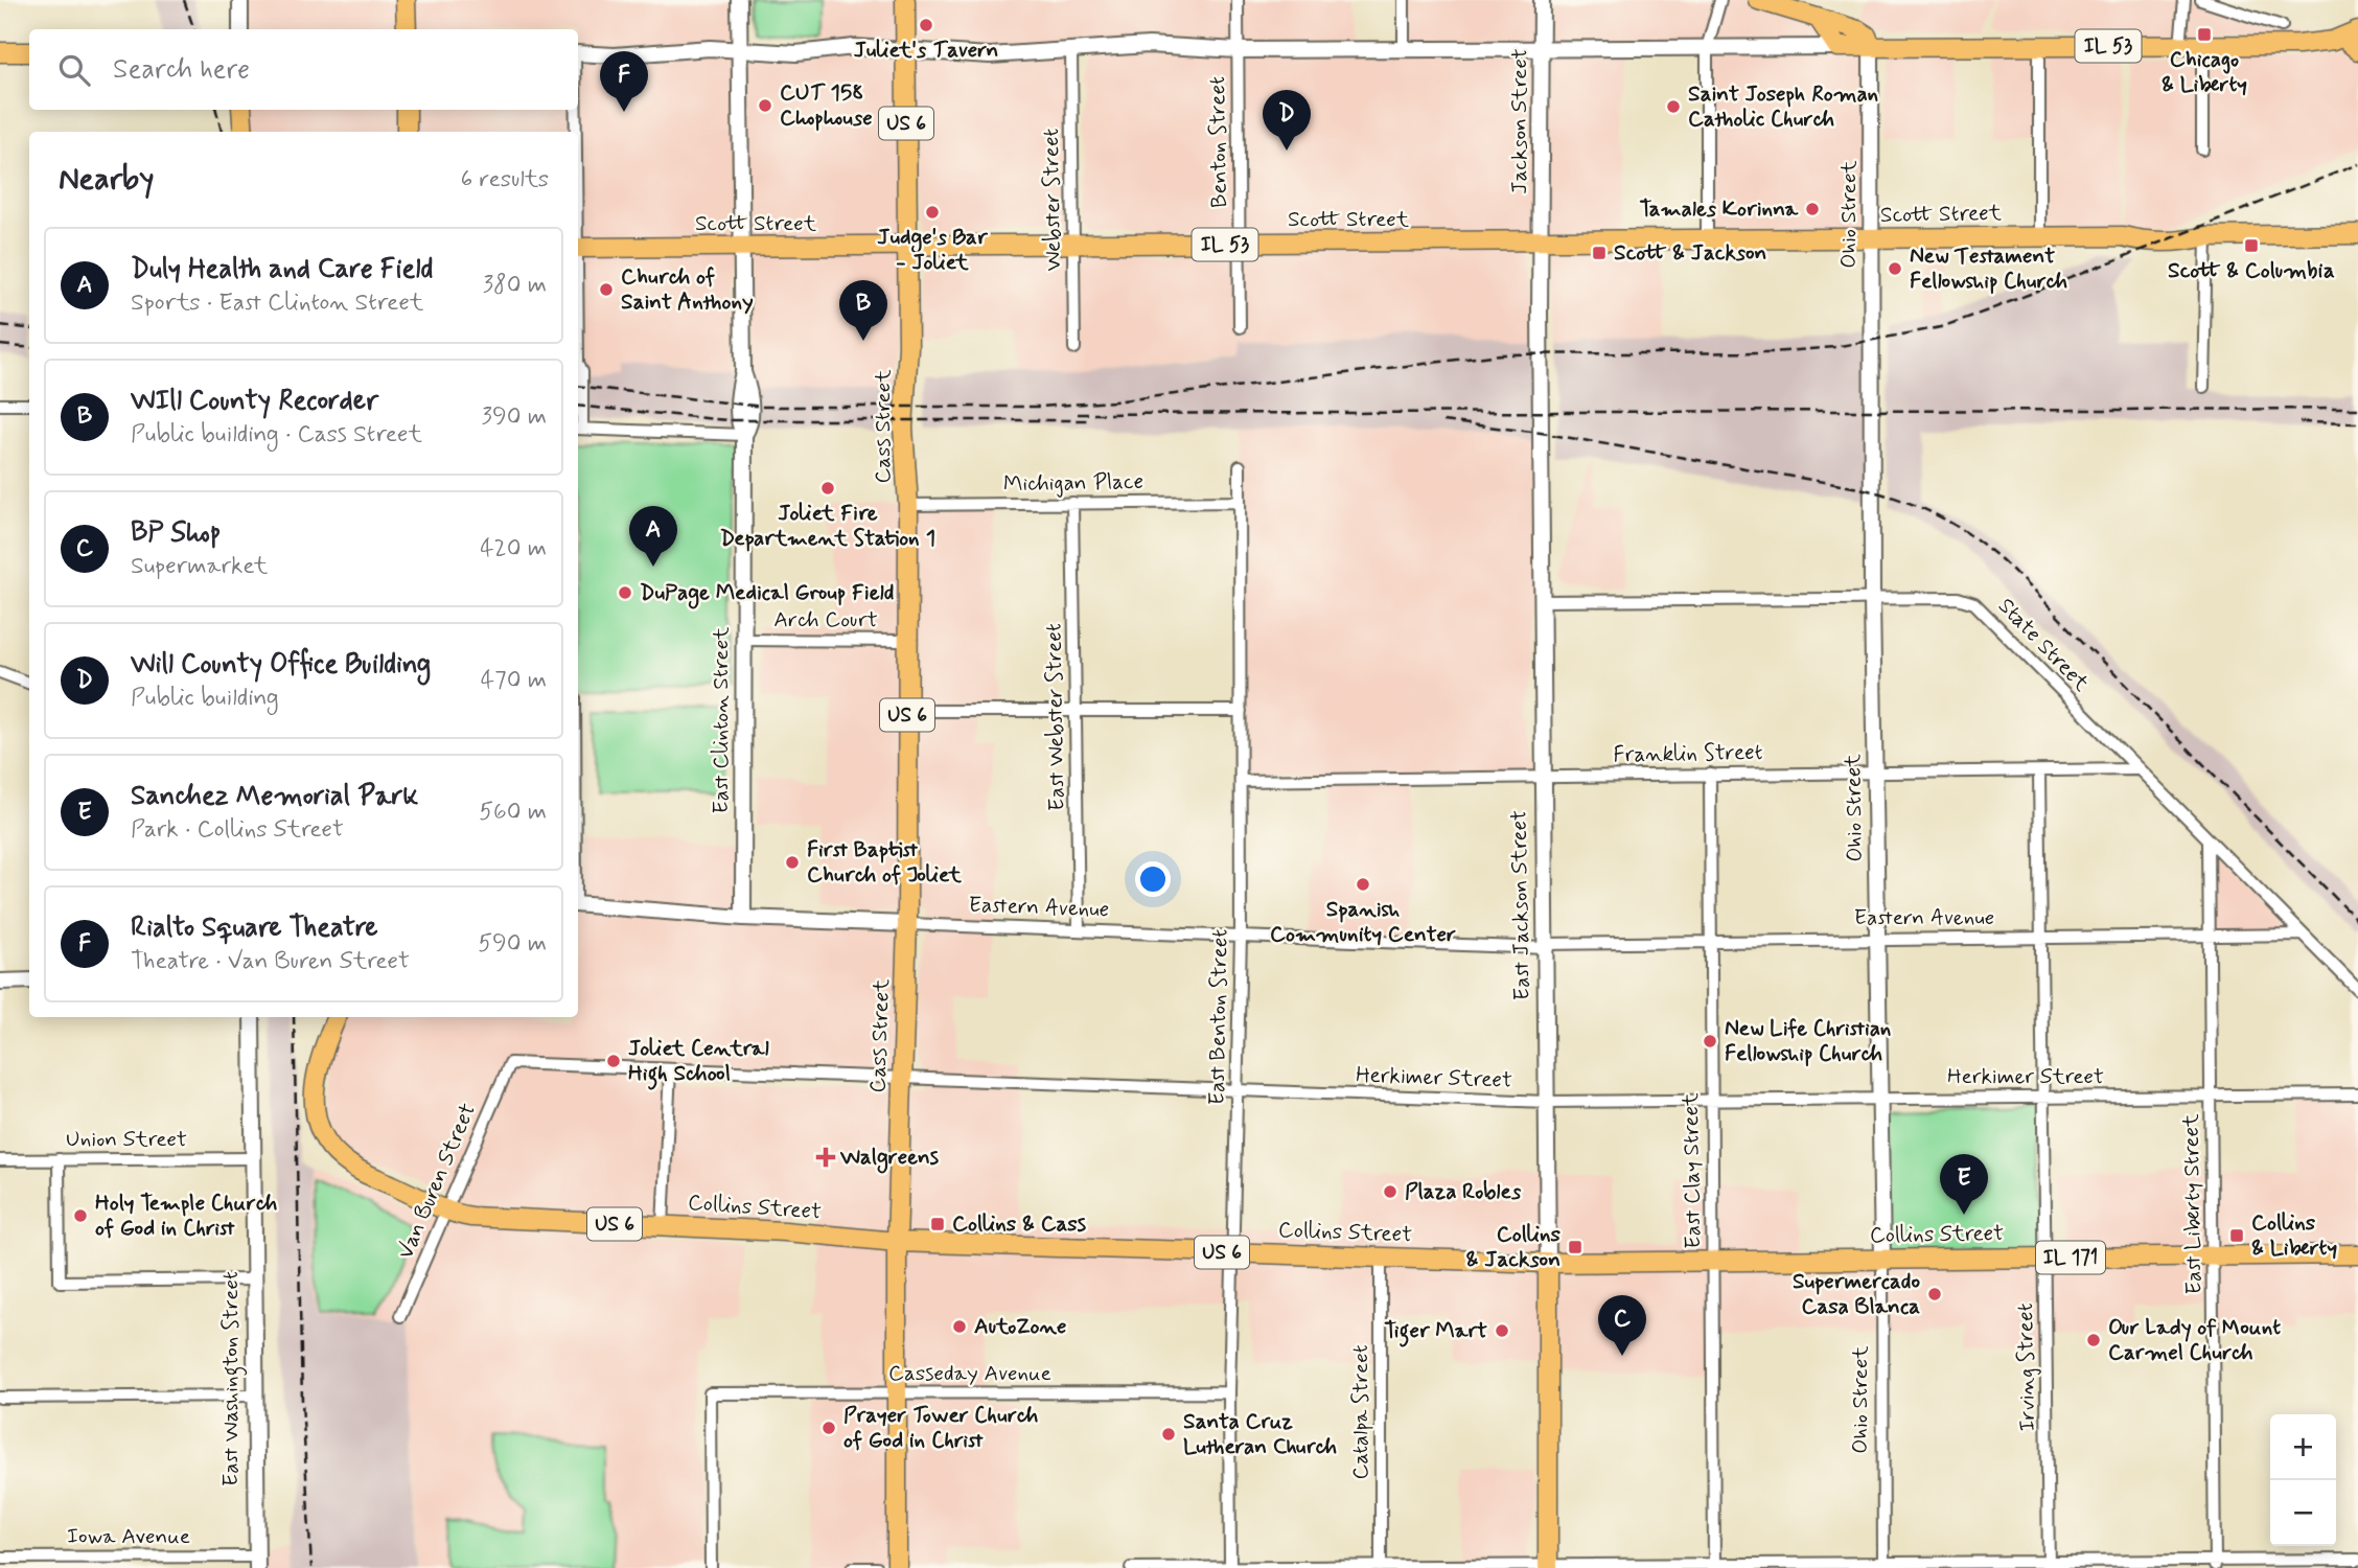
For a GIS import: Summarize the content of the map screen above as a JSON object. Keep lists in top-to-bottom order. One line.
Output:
{"streets":{"main road":["IL 53","US 6","Scott Street","Cass Street","East Jackson Street","Collins Street","IL 171"],"street":["Jackson Street","Benton Street","Webster Street","Ohio Street","Michigan Place","Arch Court","State Street","East Webster Street","East Clinton Street","Franklin Street","Eastern Avenue","East Benton Street","Herkimer Street","Union Street","East Clay Street","Van Buren Street","East Liberty Street","Irving Street","Casseday Avenue","East Washington Street","Catalpa Street","Iowa Avenue"]},"crossings":[["IL 53","Ohio Street"],["Jackson Street","Scott Street"],["Jackson Street","East Jackson Street"],["Benton Street","Scott Street"],["Webster Street","Scott Street"],["Ohio Street","Scott Street"],["Ohio Street","State Street"],["Ohio Street","Franklin Street"],["Ohio Street","Eastern Avenue"],["Ohio Street","Herkimer Street"],["Ohio Street","Collins Street"],["Scott Street","Cass Street"],["Scott Street","East Clinton Street"],["Scott Street","East Jackson Street"],["Cass Street","Michigan Place"],["Cass Street","Arch Court"],["Cass Street","Eastern Avenue"],["Cass Street","Herkimer Street"],["Cass Street","Collins Street"],["Cass Street","Casseday Avenue"],["Michigan Place","East Webster Street"],["Michigan Place","East Benton Street"],["Arch Court","East Clinton Street"],["State Street","Franklin Street"],["State Street","East Jackson Street"],["State Street","Eastern Avenue"],["State Street","East Liberty Street"],["East Webster Street","Eastern Avenue"],["East Clinton Street","Eastern Avenue"],["Franklin Street","East Jackson Street"],["Franklin Street","East Benton Street"],["Franklin Street","East Clay Street"],["Franklin Street","Irving Street"],["East Jackson Street","Eastern Avenue"],["East Jackson Street","Herkimer Street"],["East Jackson Street","Collins Street"],["Eastern Avenue","East Benton Street"],["Eastern Avenue","East Clay Street"],["Eastern Avenue","East Liberty Street"],["Eastern Avenue","Irving Street"],["East Benton Street","Herkimer Street"],["East Benton Street","Collins Street"],["East Benton Street","Casseday Avenue"],["Herkimer Street","East Clay Street"],["Herkimer Street","Van Buren Street"],["Herkimer Street","East Liberty Street"],["Herkimer Street","Irving Street"],["Union Street","East Washington Street"],["East Clay Street","Collins Street"],["Van Buren Street","Collins Street"],["East Liberty Street","Collins Street"],["Collins Street","Irving Street"],["Collins Street","Catalpa Street"],["East Washington Street","Iowa Avenue"]],"places":{"other":["Juliet's Tavern","CUT 158 Chophouse","Saint Joseph Roman Catholic Church","Tamales Korinna","Judge's Bar - Joliet","New Testament Fellowship Church","Church of Saint Anthony","Joliet Fire Department Station 1","DuPage Medical Group Field","First Baptist Church of Joliet","Spanish Community Center","New Life Christian Fellowship Church","Joliet Central High School","Plaza Robles","Holy Temple Church of God in Christ","Supermercado Casa Blanca","AutoZone","Tiger Mart","Our Lady of Mount Carmel Church","Prayer Tower Church of God in Christ","Santa Cruz Lutheran Church"],"transit":["Chicago & Liberty","Scott & Columbia","Scott & Jackson","Collins & Cass","Collins & Liberty","Collins & Jackson"],"health":["Walgreens"]},"page":{"search":"Search here","pins":["F","D","B","A","E","C"],"heading":["Nearby","6 results"],"list":[{"mark":"A","name":"Duly Health and Care Field","note":"Sports · East Clinton Street","value":"380 m"},{"mark":"B","name":"WIll County Recorder","note":"Public building · Cass Street","value":"390 m"},{"mark":"C","name":"BP Shop","note":"Supermarket","value":"420 m"},{"mark":"D","name":"Will County Office Building","note":"Public building","value":"470 m"},{"mark":"E","name":"Sanchez Memorial Park","note":"Park · Collins Street","value":"560 m"},{"mark":"F","name":"Rialto Square Theatre","note":"Theatre · Van Buren Street","value":"590 m"}],"map_buttons":["+","−"]}}
